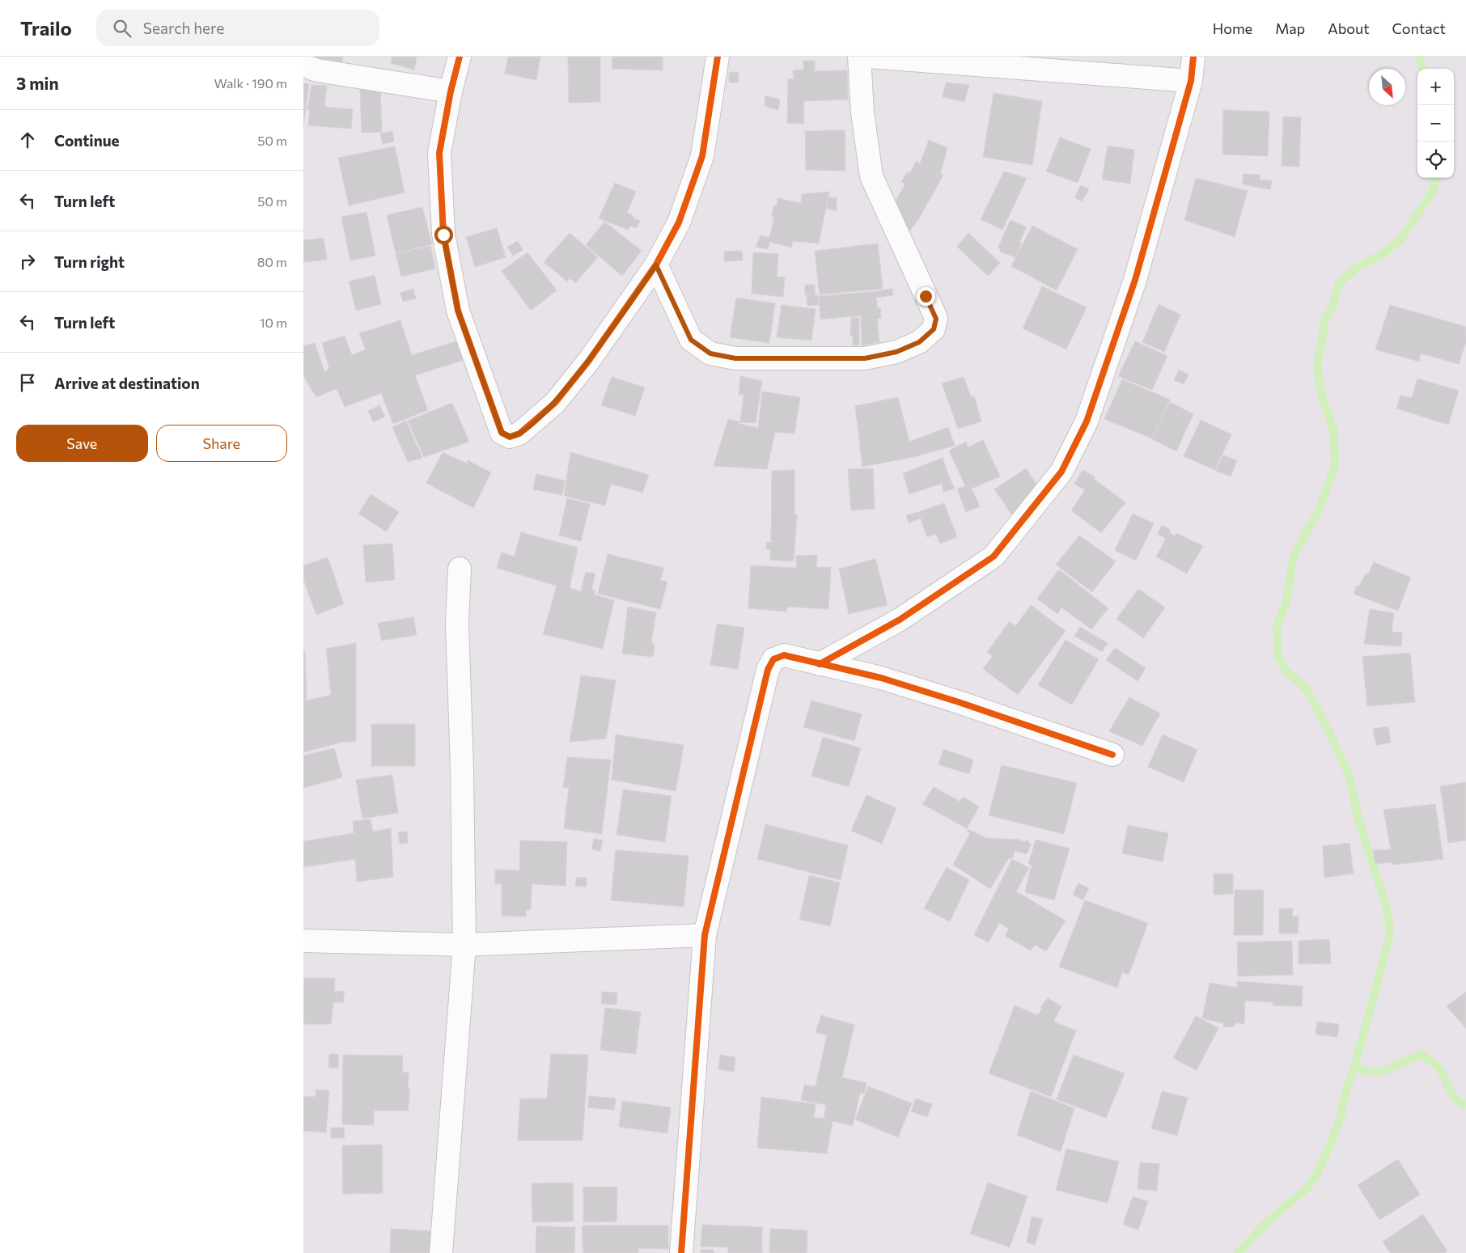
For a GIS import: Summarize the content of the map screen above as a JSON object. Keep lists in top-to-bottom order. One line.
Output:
{"north":"bottom right","page":{"header":"Trailo","search":"Search here","nav":["Home","Map","About","Contact"],"heading":["3 min","Walk · 190 m"],"map_buttons":["+","−"],"list":[["Continue","50 m"],["Turn left","50 m"],["Turn right","80 m"],["Turn left","10 m"],"Arrive at destination"],"buttons":["Save","Share"]}}
